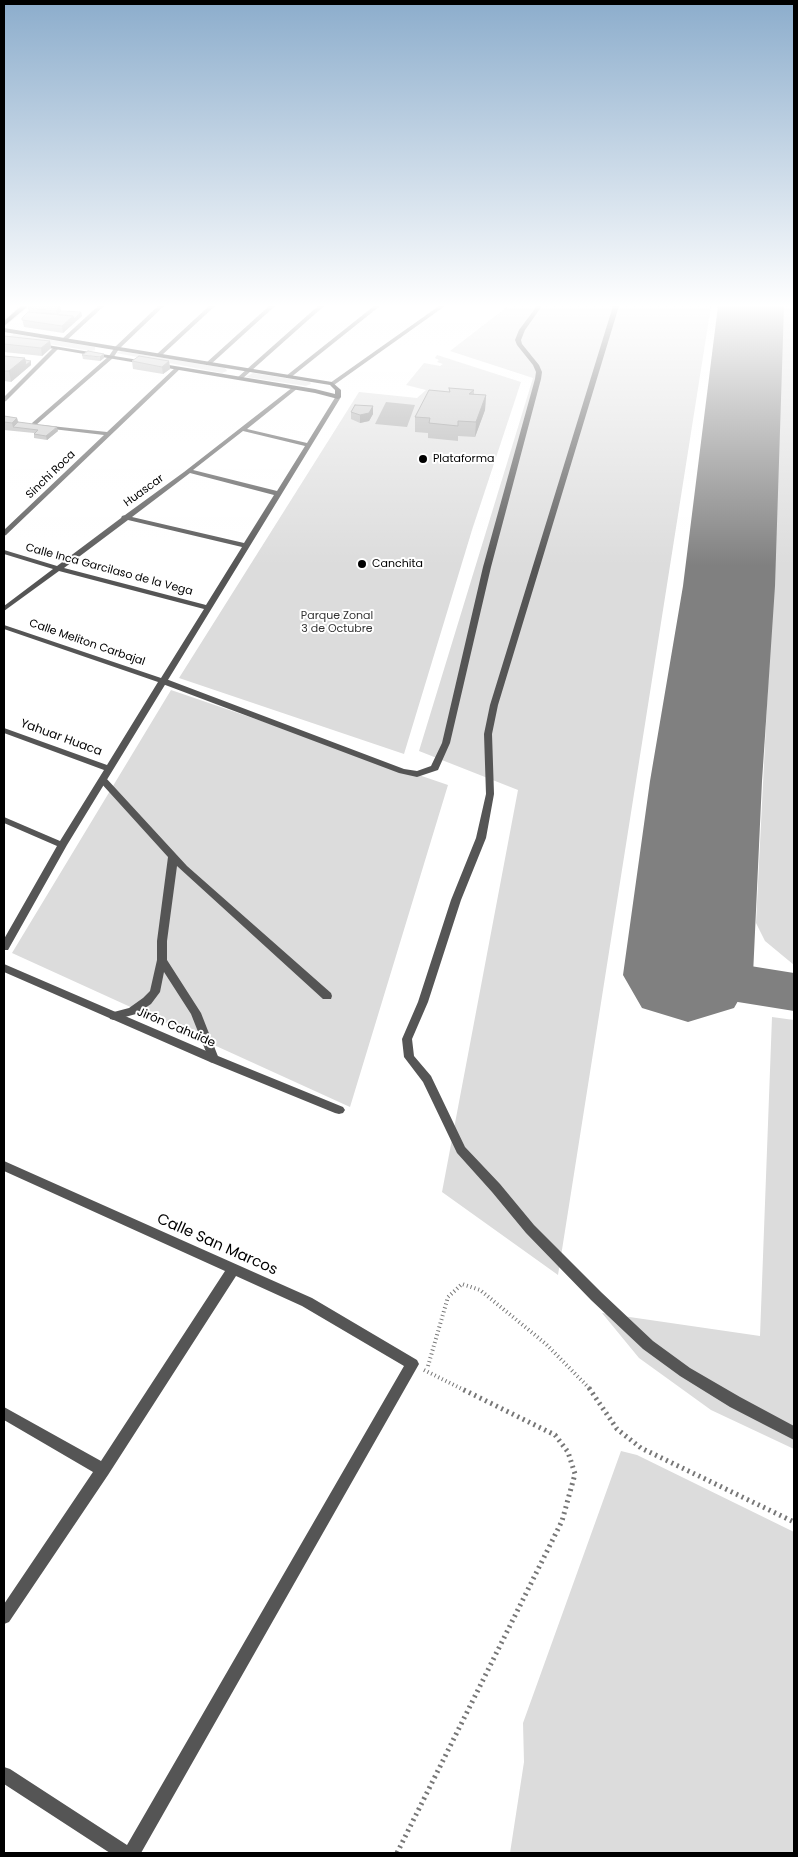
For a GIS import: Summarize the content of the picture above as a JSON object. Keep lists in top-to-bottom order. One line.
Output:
{"streets":{"street":["Sinchi Roca","Huascar","Calle Inca Garcilaso de la Vega","Calle Meliton Carbajal","Yahuar Huaca","Jirón Cahuide","Calle San Marcos"]},"crossings":[["Huascar","Calle Inca Garcilaso de la Vega"]],"parks":["Parque Zonal 3 de Octubre"],"places":["Plataforma","Canchita"]}
